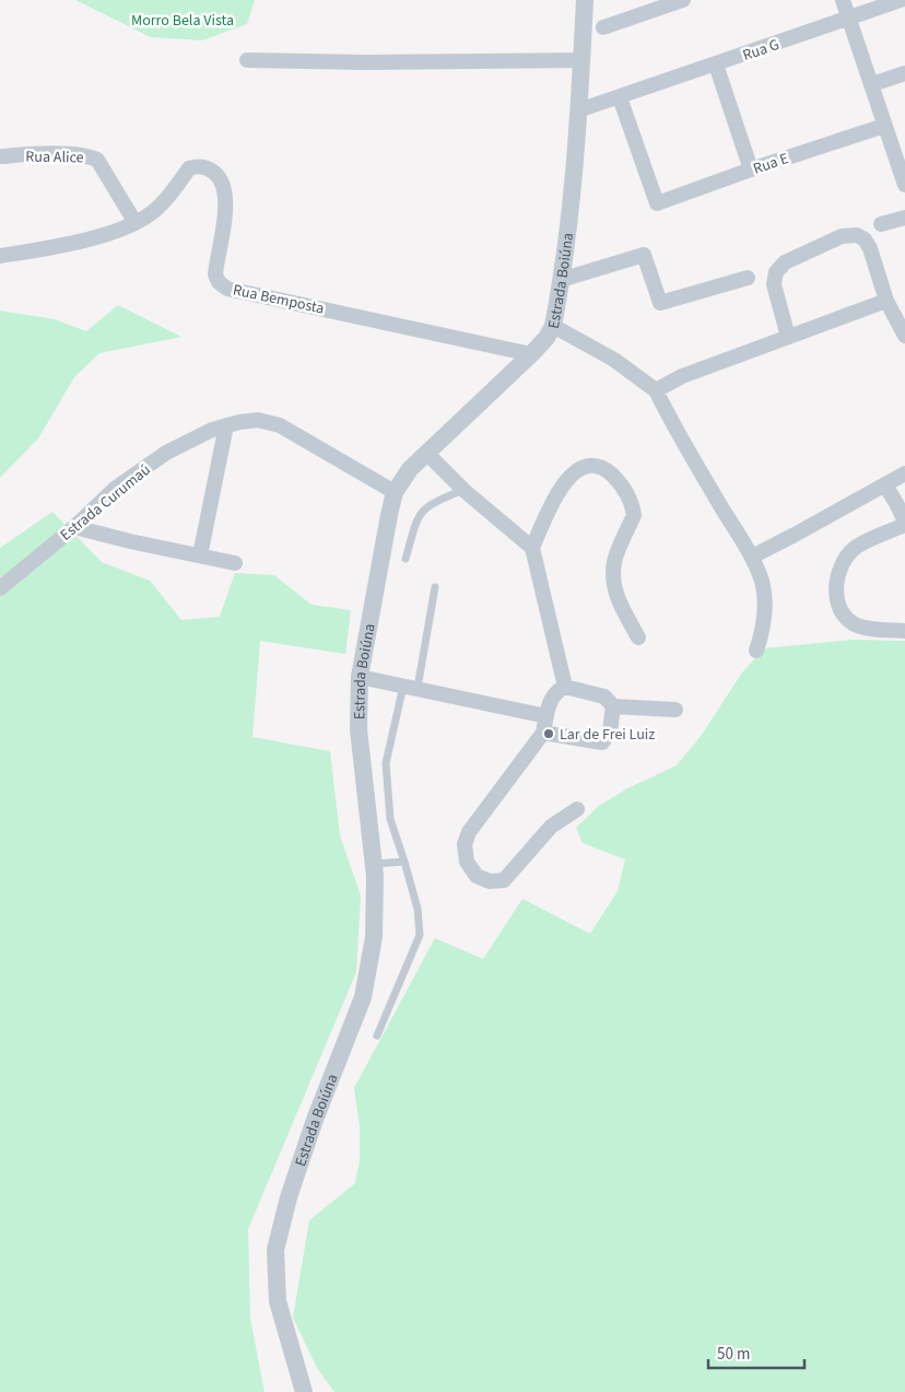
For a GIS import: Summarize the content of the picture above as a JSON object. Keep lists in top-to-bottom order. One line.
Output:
{"streets":{"street":["Rua G","Rua Alice","Rua E","Estrada Boiúna","Rua Bemposta","Estrada Curumaú"]},"crossings":[["Rua G","Rua E"],["Rua G","Estrada Boiúna"],["Rua Alice","Rua Bemposta"],["Estrada Boiúna","Rua Bemposta"],["Estrada Boiúna","Estrada Curumaú"]],"parks":["Morro Bela Vista"],"places":["Lar de Frei Luiz"],"scale_bar":"50 m"}
